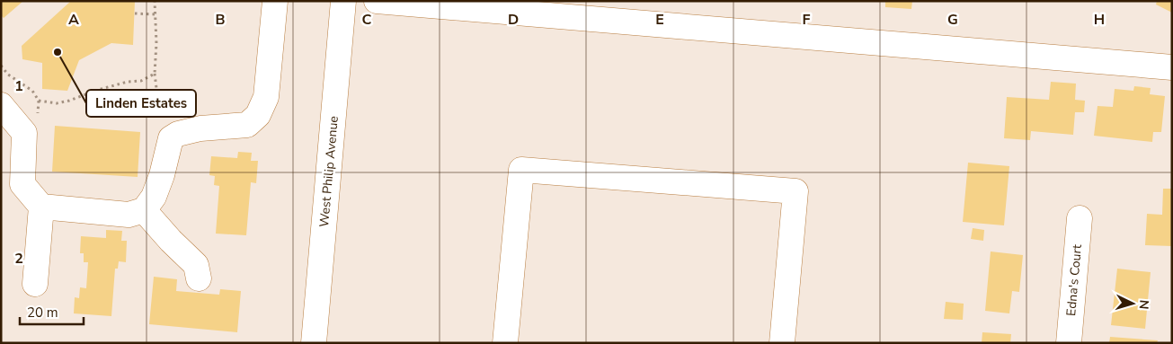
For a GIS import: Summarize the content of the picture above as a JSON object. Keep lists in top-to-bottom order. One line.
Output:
{"streets":{"street":["West Philip Avenue","Edna's Court"]},"places":["Linden Estates"],"scale_bar":"20 m","north":"right","grid":{"columns":["A","B","C","D","E","F","G","H"],"rows":["1","2"]}}
